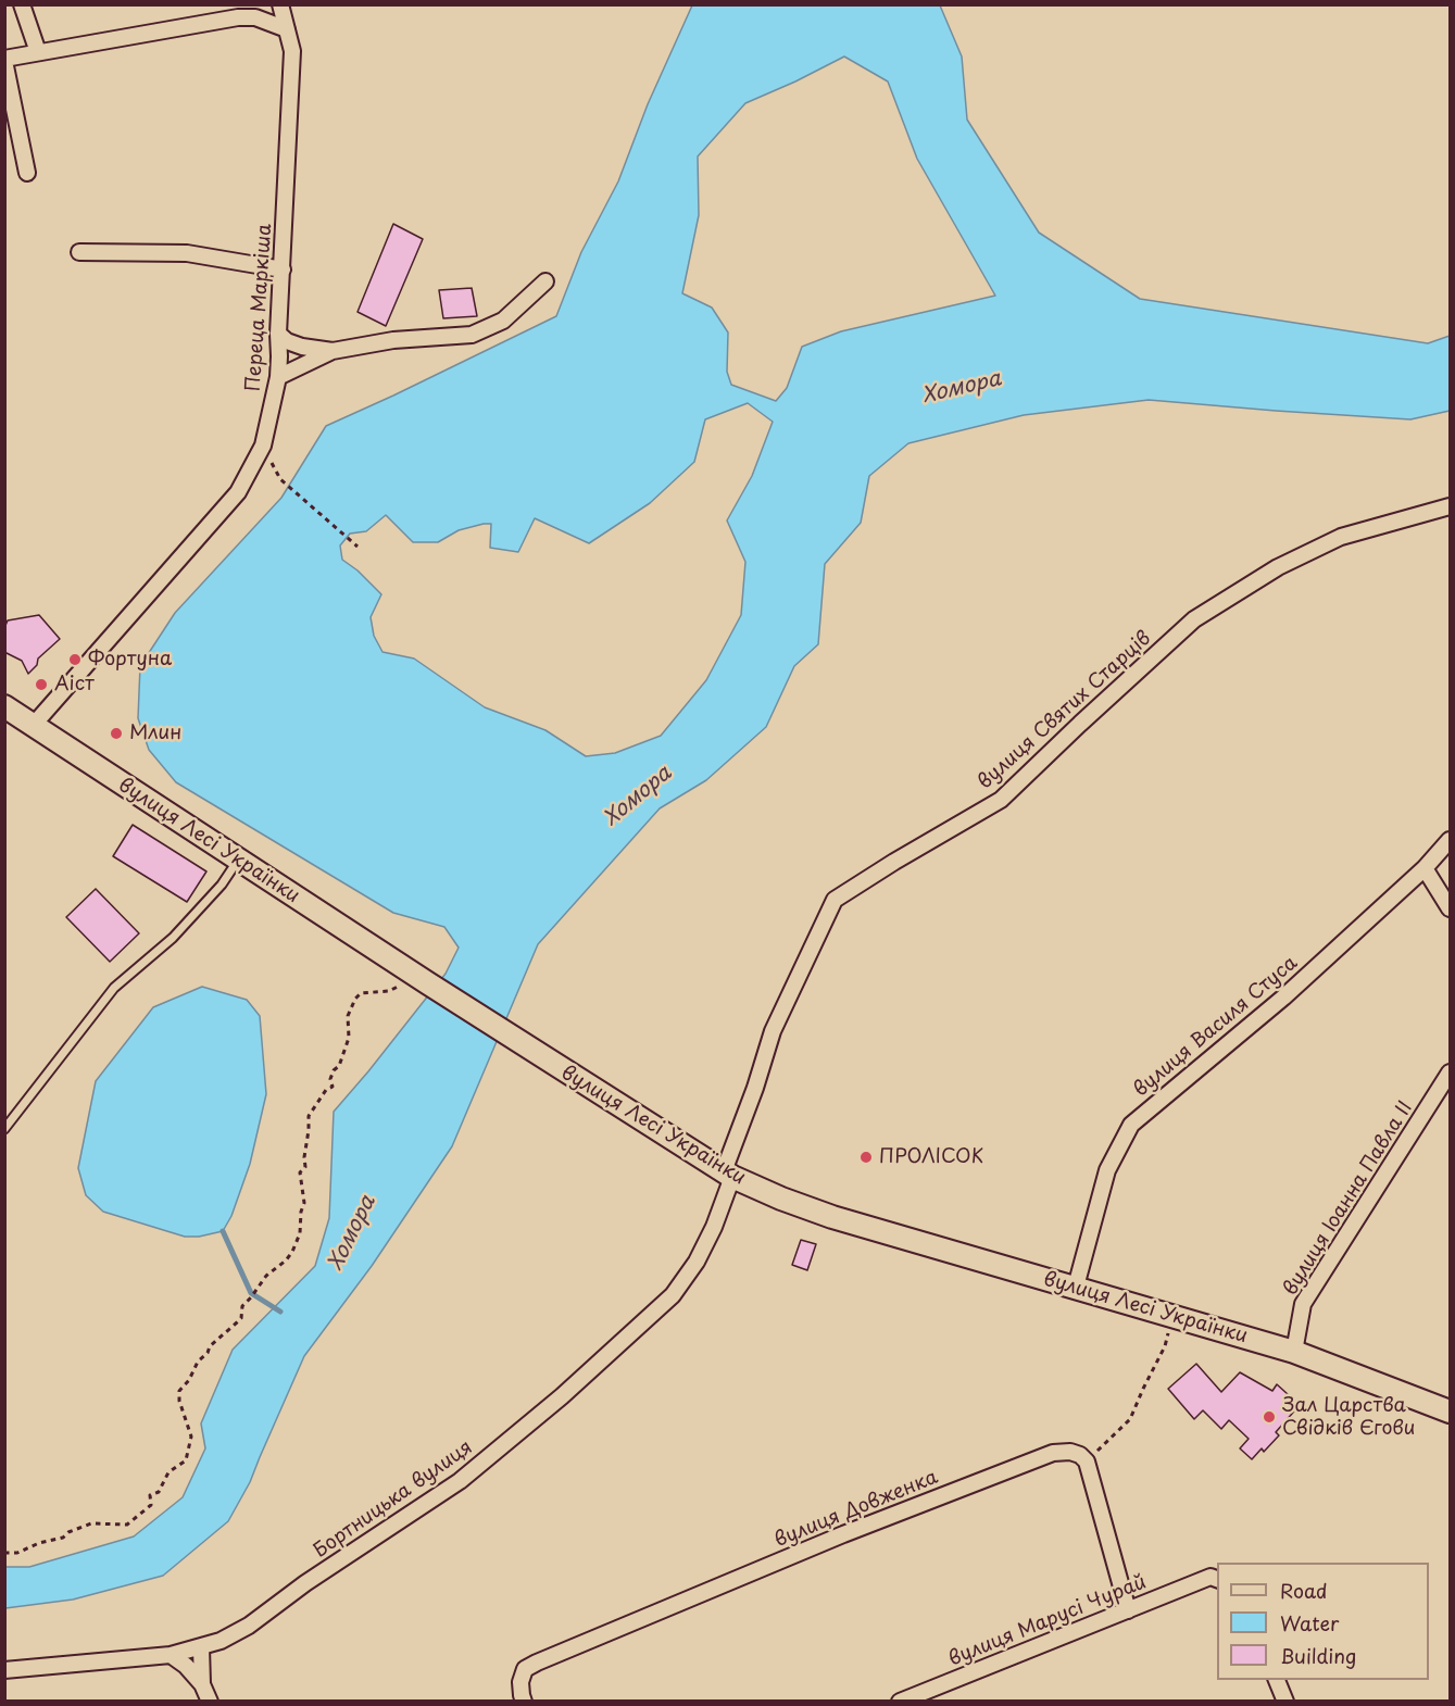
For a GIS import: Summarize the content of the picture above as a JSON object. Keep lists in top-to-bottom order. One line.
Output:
{"streets":{"main road":["вулиця Лесі Українки"],"street":["Переца Маркіша","вулиця Святих Старців","вулиця Василя Стуса","вулиця Іоанна Павла II","Бортницька вулиця","вулиця Довженка","вулиця Марусі Чурай"]},"crossings":[["Переца Маркіша","вулиця Лесі Українки"],["вулиця Святих Старців","вулиця Лесі Українки"],["вулиця Святих Старців","Бортницька вулиця"],["вулиця Лесі Українки","вулиця Василя Стуса"],["вулиця Лесі Українки","вулиця Іоанна Павла II"],["вулиця Лесі Українки","Бортницька вулиця"]],"water":["Хомора"],"places":["Фортуна","Аіст","Млин","ПРОЛІСОК","Зал Царства Свідків Єгови"],"legend":["Road","Water","Building"]}
